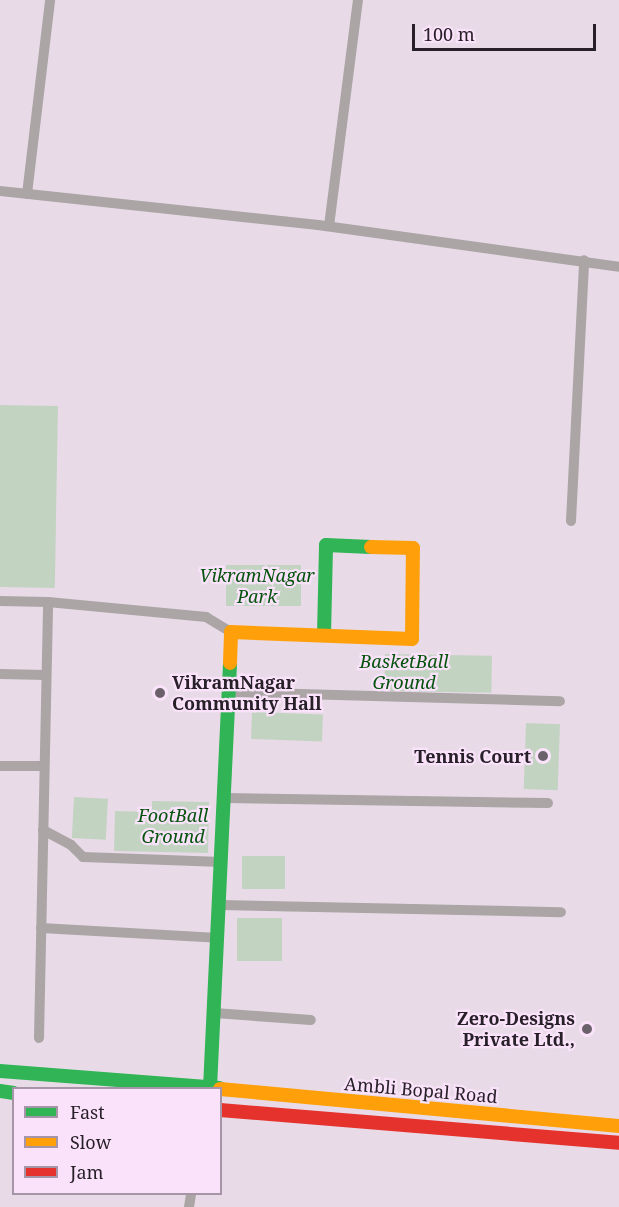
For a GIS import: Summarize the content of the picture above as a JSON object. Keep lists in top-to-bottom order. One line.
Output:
{"streets":{"street":["Ambli Bopal Road"]},"parks":["VikramNagar Park","BasketBall Ground","FootBall Ground"],"places":["VikramNagar Community Hall","Tennis Court","Zero-Designs Private Ltd.,"],"legend":["Fast","Slow","Jam"],"scale_bar":"100 m"}
